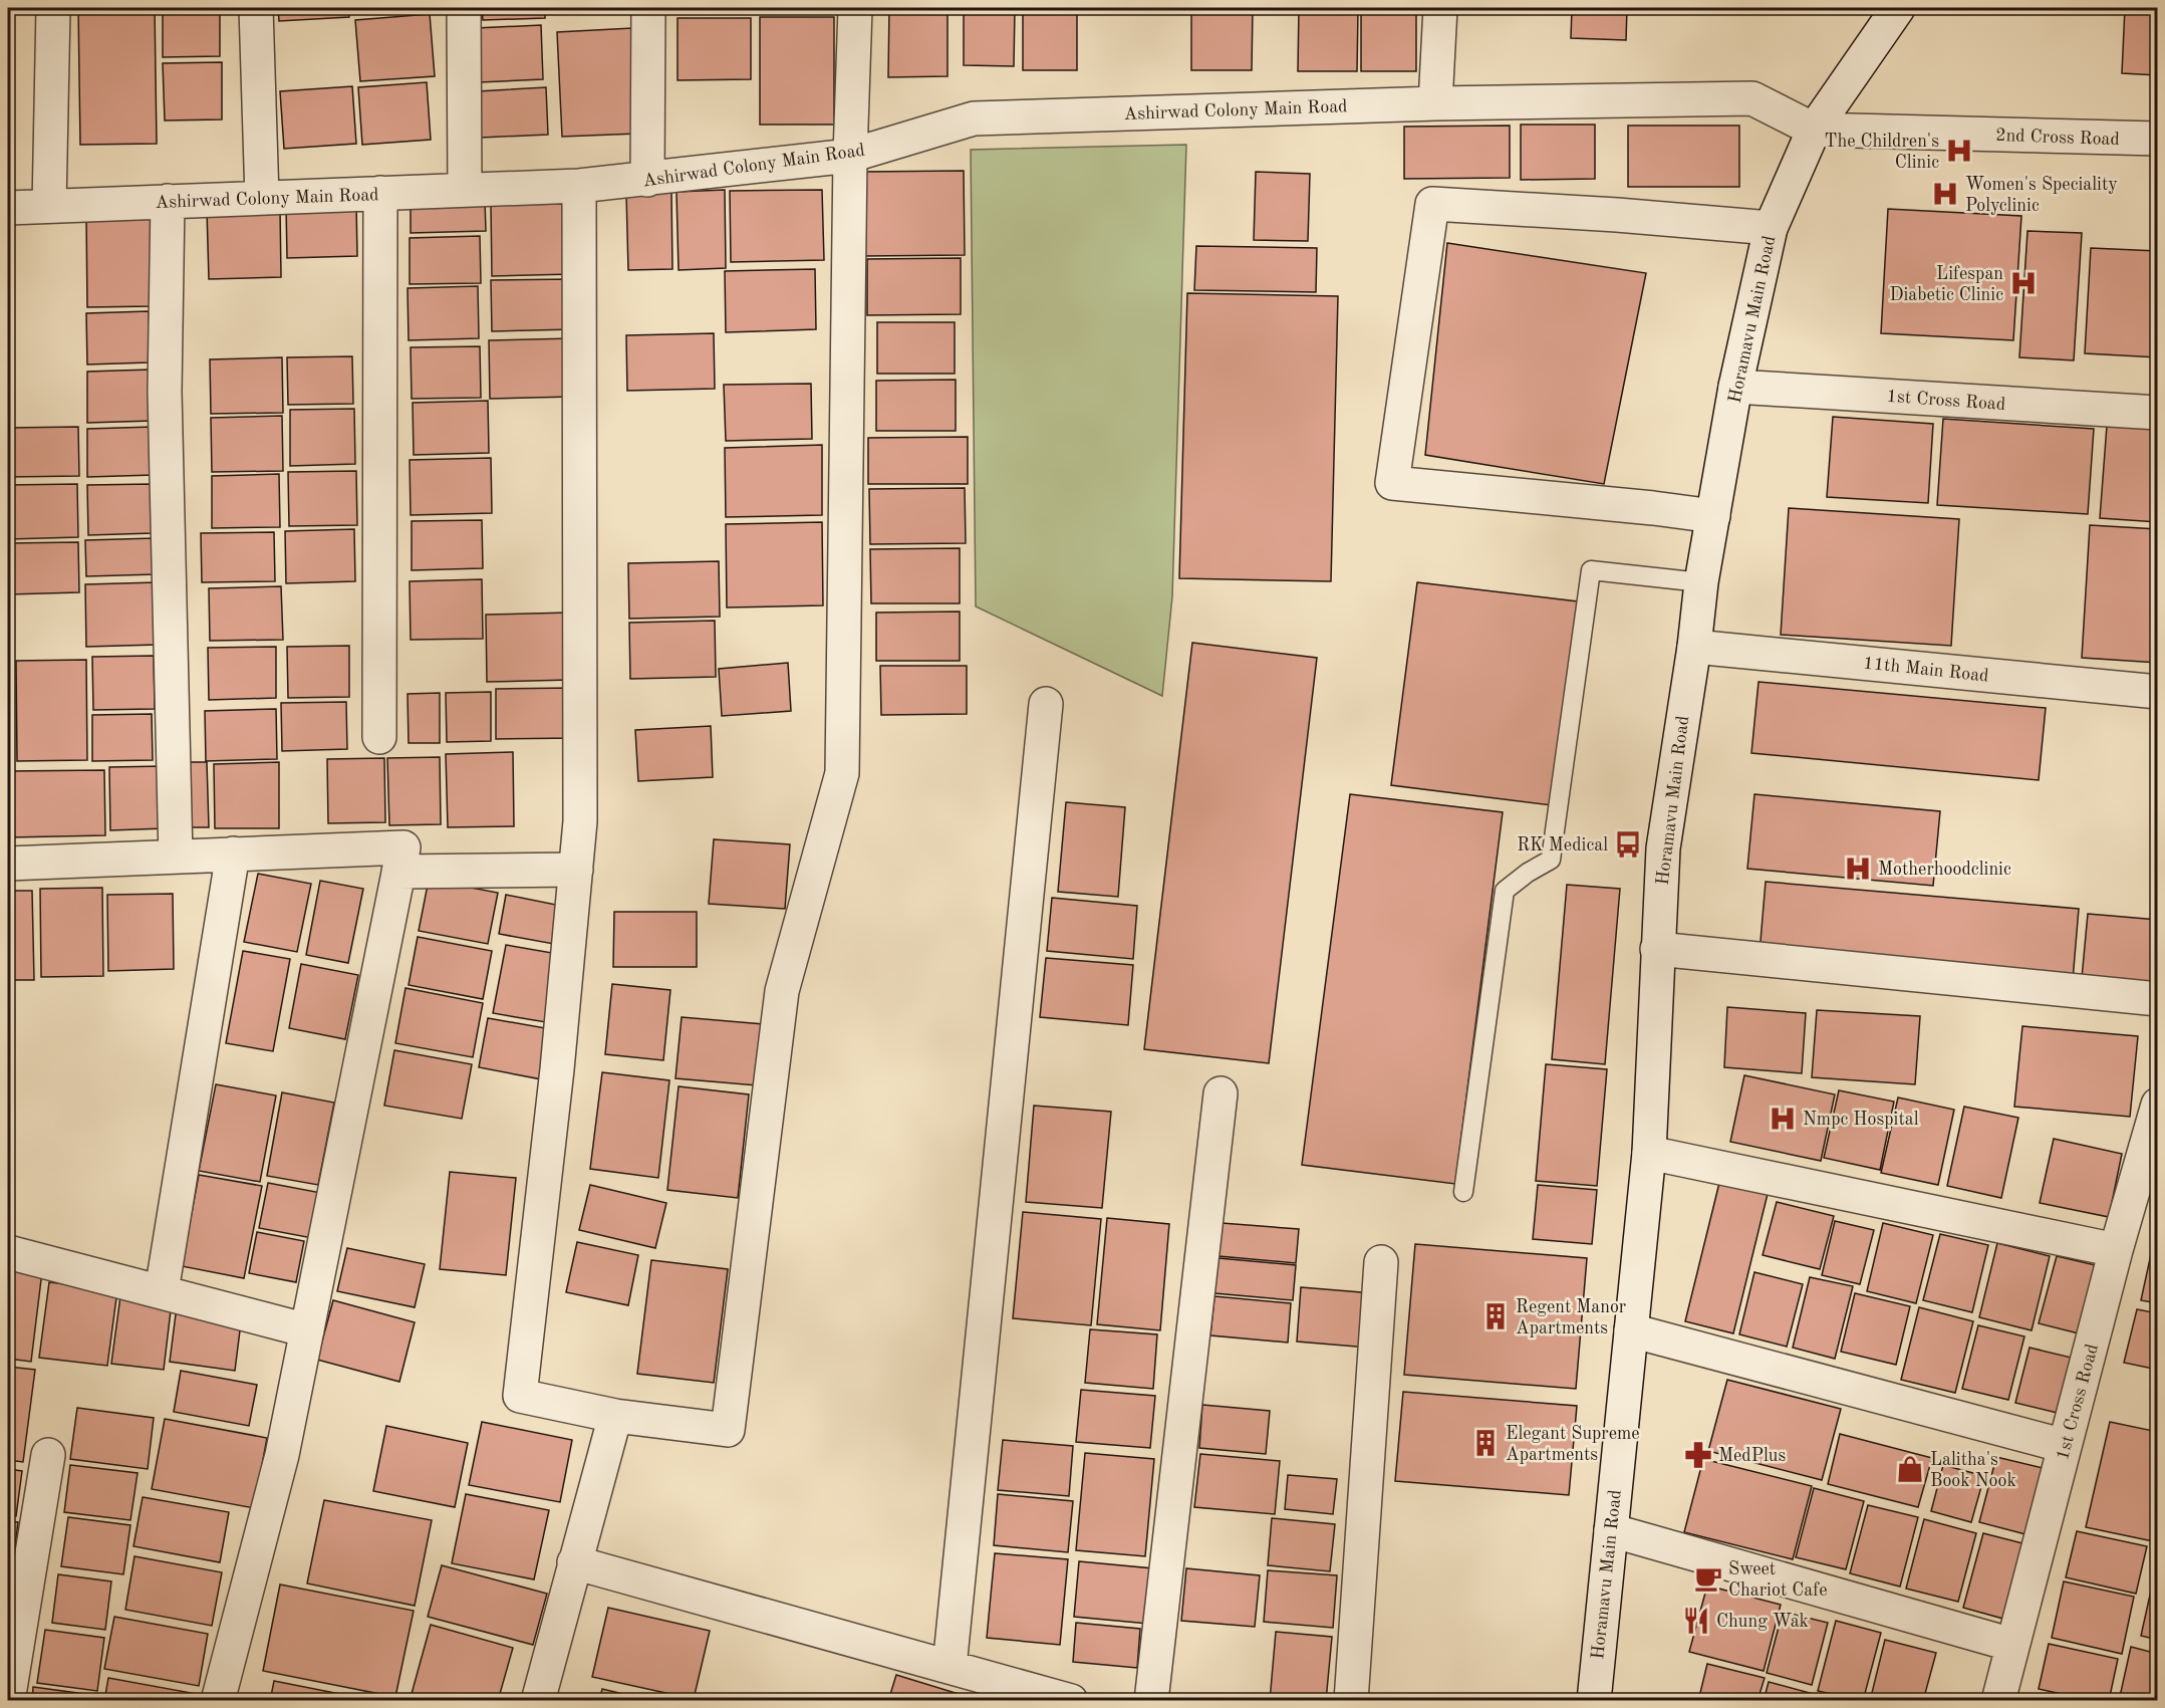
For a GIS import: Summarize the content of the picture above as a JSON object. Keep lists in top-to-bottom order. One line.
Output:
{"streets":{"street":["Ashirwad Colony Main Road","2nd Cross Road","Horamavu Main Road","1st Cross Road","11th Main Road"]},"crossings":[["Ashirwad Colony Main Road","2nd Cross Road"],["Ashirwad Colony Main Road","Horamavu Main Road"],["2nd Cross Road","Horamavu Main Road"],["Horamavu Main Road","1st Cross Road"],["Horamavu Main Road","11th Main Road"]],"places":{"hospital":["The Children's Clinic","Women's Speciality Polyclinic","Lifespan Diabetic Clinic","Motherhoodclinic","Nmpc Hospital"],"bus stop":["RK Medical"],"building":["Regent Manor Apartments","Elegant Supreme Apartments"],"pharmacy":["MedPlus"],"shop":["Lalitha's Book Nook"],"cafe":["Sweet Chariot Cafe"],"restaurant":["Chung Wak"]}}
